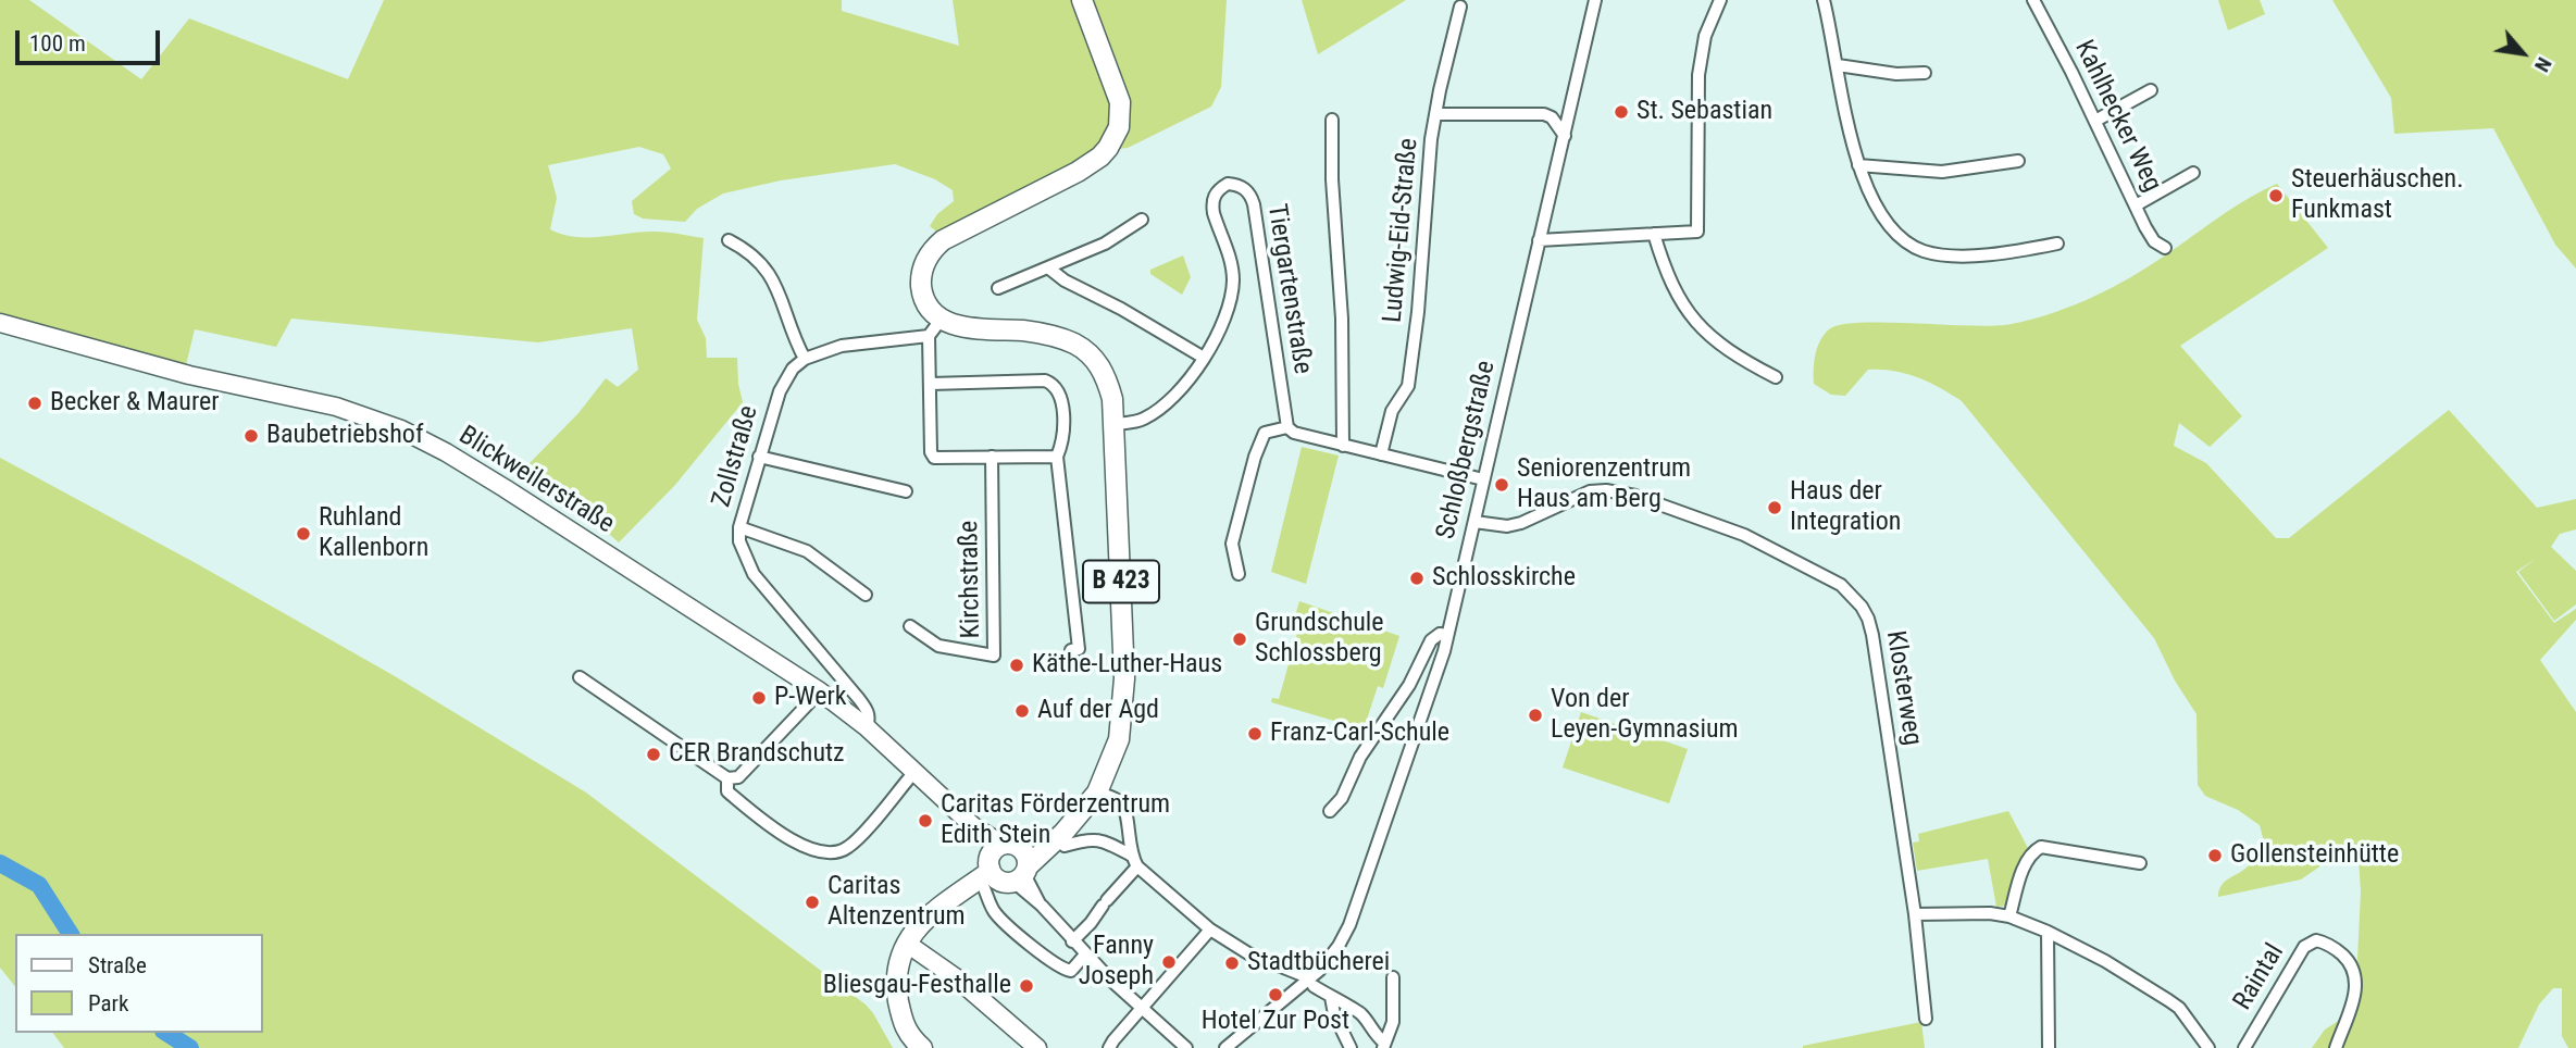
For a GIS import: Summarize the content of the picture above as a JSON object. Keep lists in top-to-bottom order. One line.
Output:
{"streets":{"main road":["B 423"],"street":["Kahlhecker Weg","Ludwig-Eid-Straße","Tiergartenstraße","Schloßbergstraße","Zollstraße","Blickweilerstraße","Kirchstraße","Klosterweg","Raintal"]},"crossings":[["Tiergartenstraße","B 423"],["Schloßbergstraße","Klosterweg"],["Zollstraße","Blickweilerstraße"],["Blickweilerstraße","B 423"]],"places":["St. Sebastian","Steuerhäuschen. Funkmast","Becker & Maurer","Baubetriebshof","Seniorenzentrum Haus am Berg","Haus der Integration","Ruhland Kallenborn","Schlosskirche","Grundschule Schlossberg","Käthe-Luther-Haus","P-Werk","Auf der Agd","Von der Leyen-Gymnasium","Franz-Carl-Schule","CER Brandschutz","Caritas Förderzentrum Edith Stein","Gollensteinhütte","Caritas Altenzentrum","Fanny Joseph","Stadtbücherei","Bliesgau-Festhalle","Hotel Zur Post"],"legend":["Straße","Park"],"scale_bar":"100 m","north":"bottom right"}
